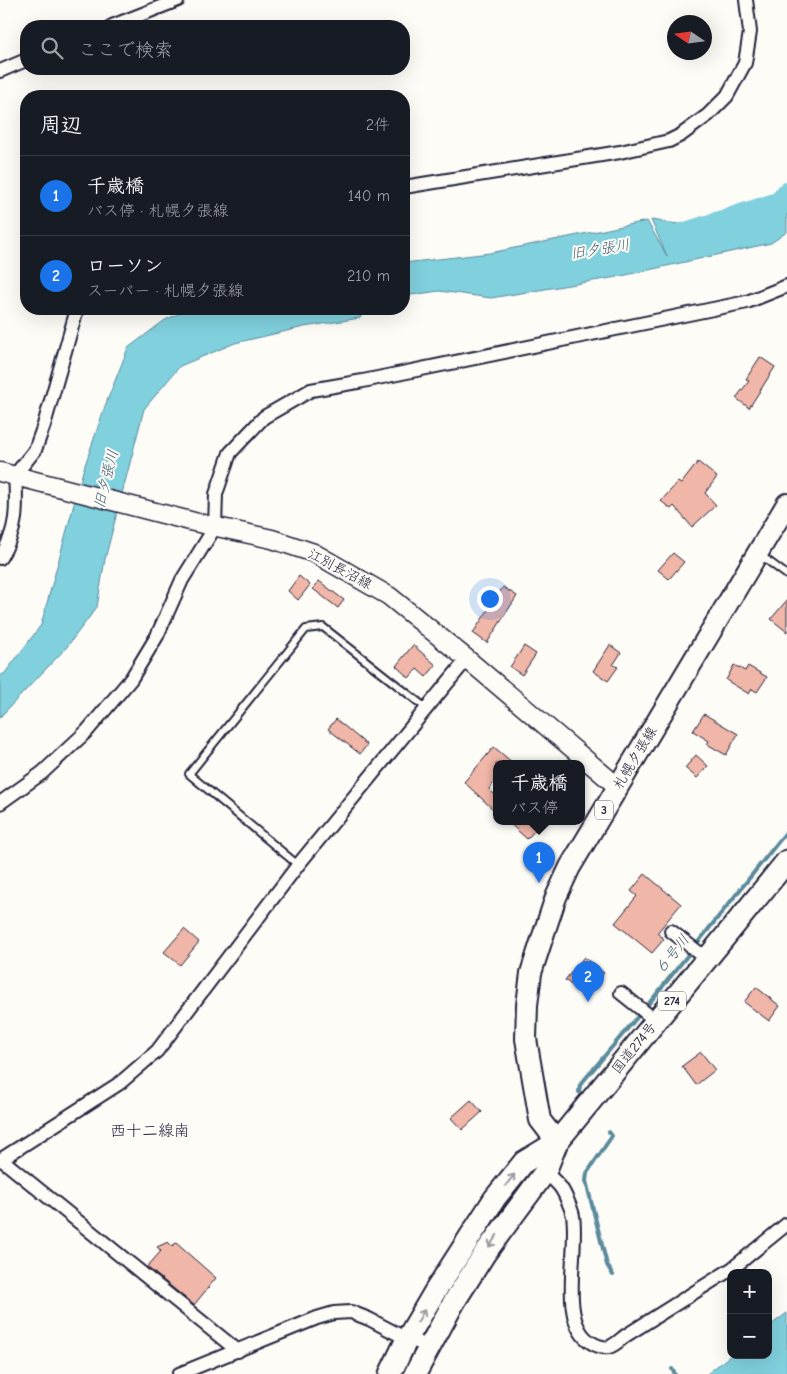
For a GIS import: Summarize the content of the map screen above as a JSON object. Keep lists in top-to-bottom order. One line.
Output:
{"streets":{"highway":["274","国道274号"],"main road":["江別長沼線","札幌夕張線","3"]},"crossings":[["江別長沼線","札幌夕張線"],["札幌夕張線","国道274号"]],"districts":["西十二線南"],"water":["旧夕張川","６号川"],"north":"left","page":{"search":"ここで検索","heading":["周辺","2件"],"list":[{"mark":"1","name":"千歳橋","note":"バス停 · 札幌夕張線","value":"140 m"},{"mark":"2","name":"ローソン","note":"スーパー · 札幌夕張線","value":"210 m"}],"popup":["千歳橋","バス停"],"pins":["1","2"],"map_buttons":["+","−"]}}
